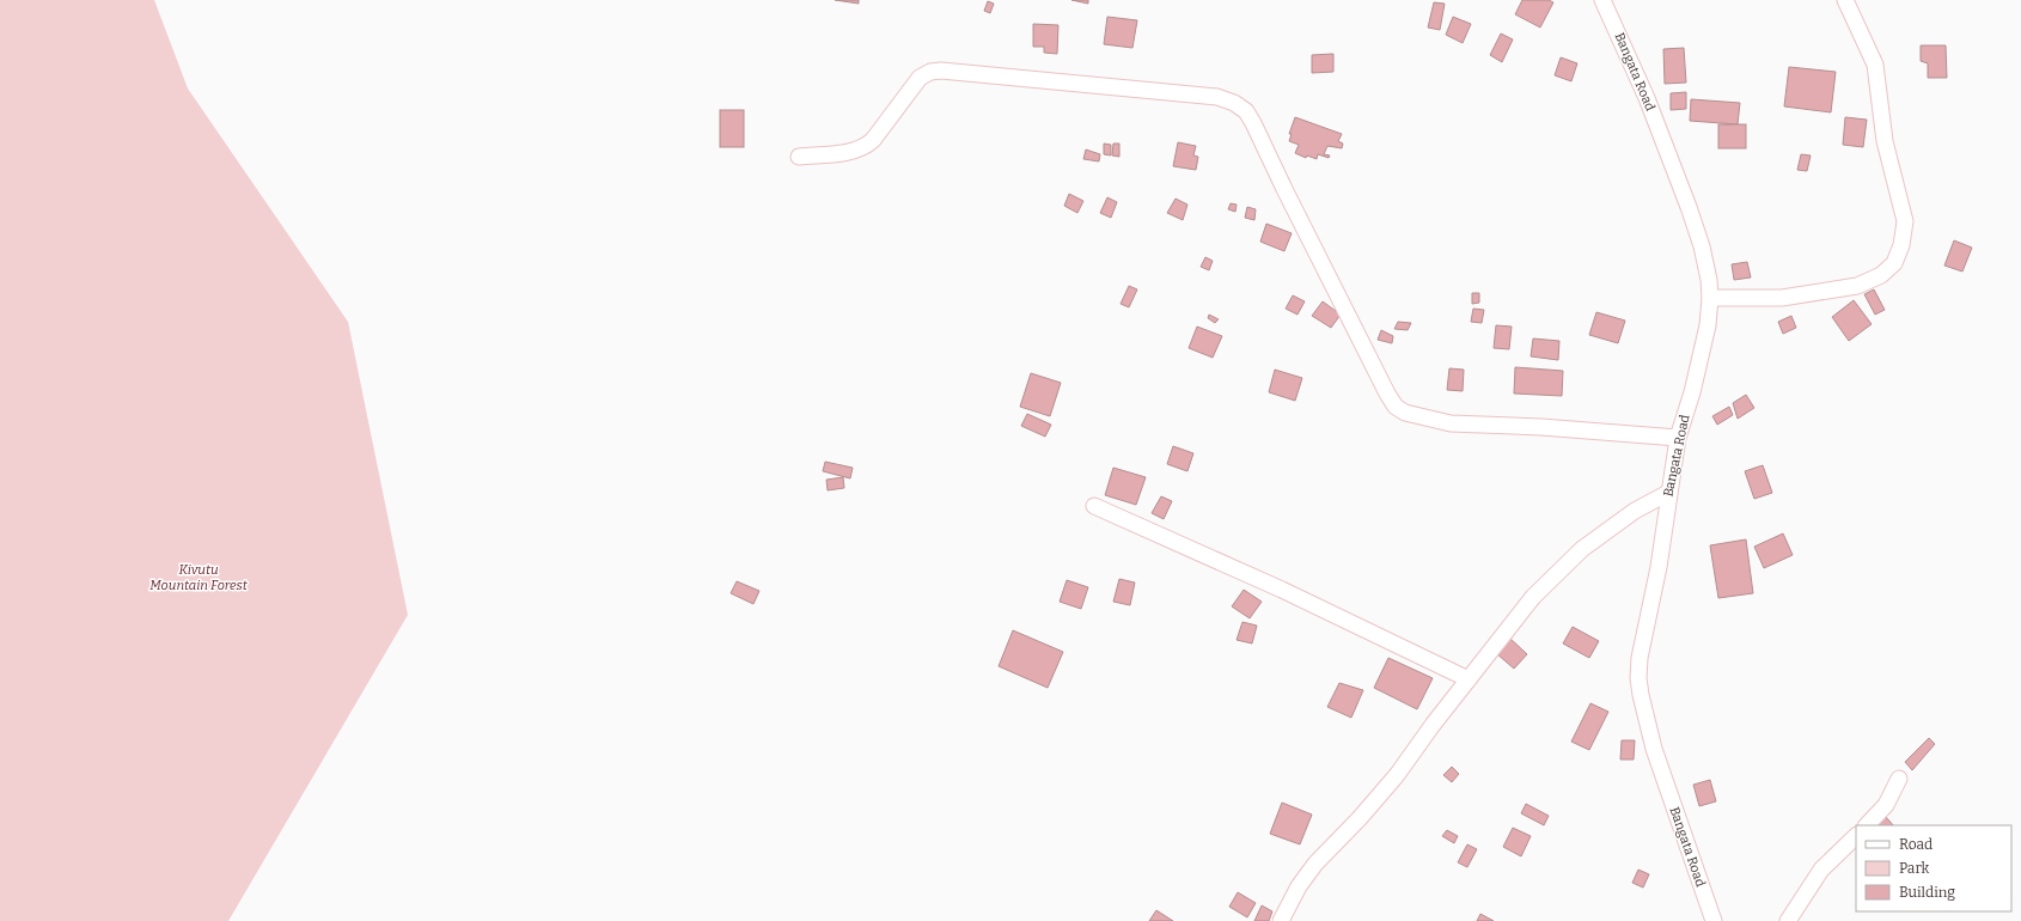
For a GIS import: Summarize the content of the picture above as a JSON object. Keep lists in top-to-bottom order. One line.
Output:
{"streets":{"street":["Bangata Road"]},"parks":["Kivutu Mountain Forest"],"legend":["Road","Park","Building"]}
